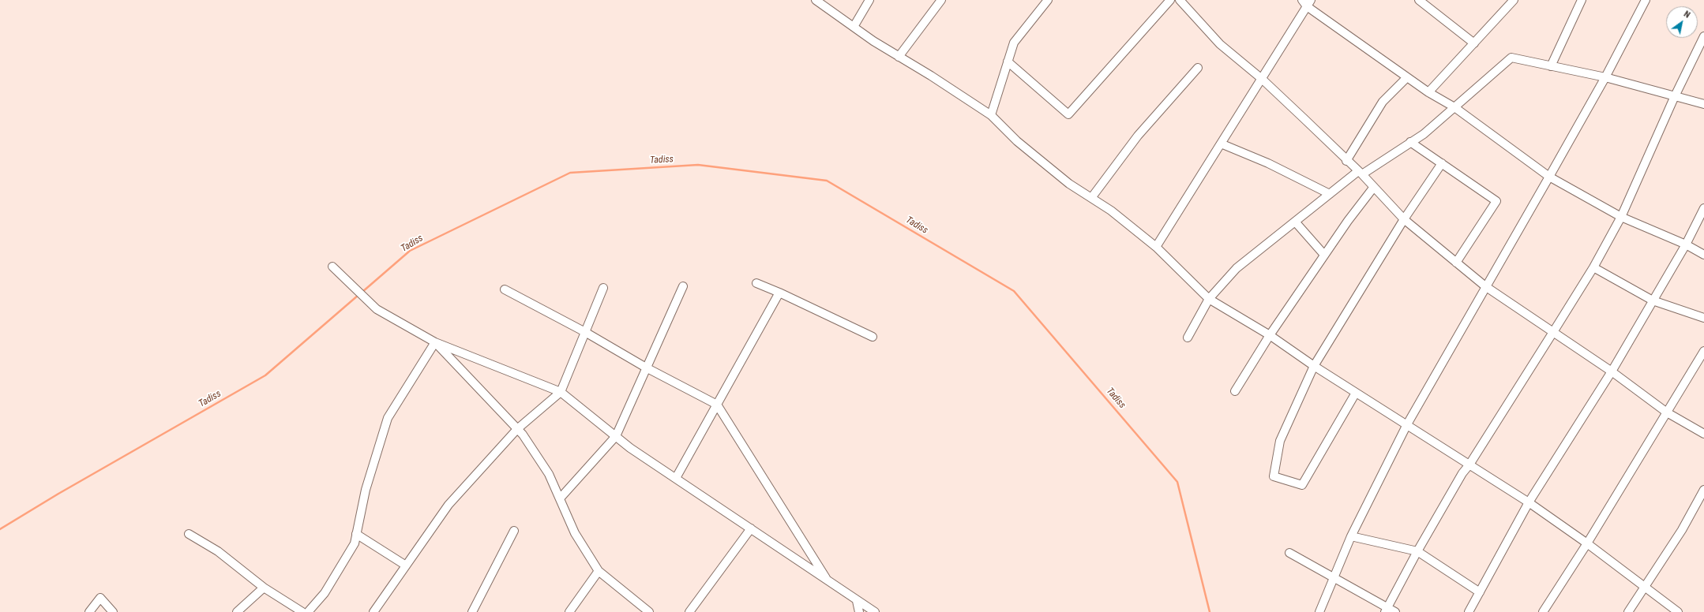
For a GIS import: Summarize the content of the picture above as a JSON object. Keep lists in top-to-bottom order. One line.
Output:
{"water":["Tadiss"],"north":"top right"}
